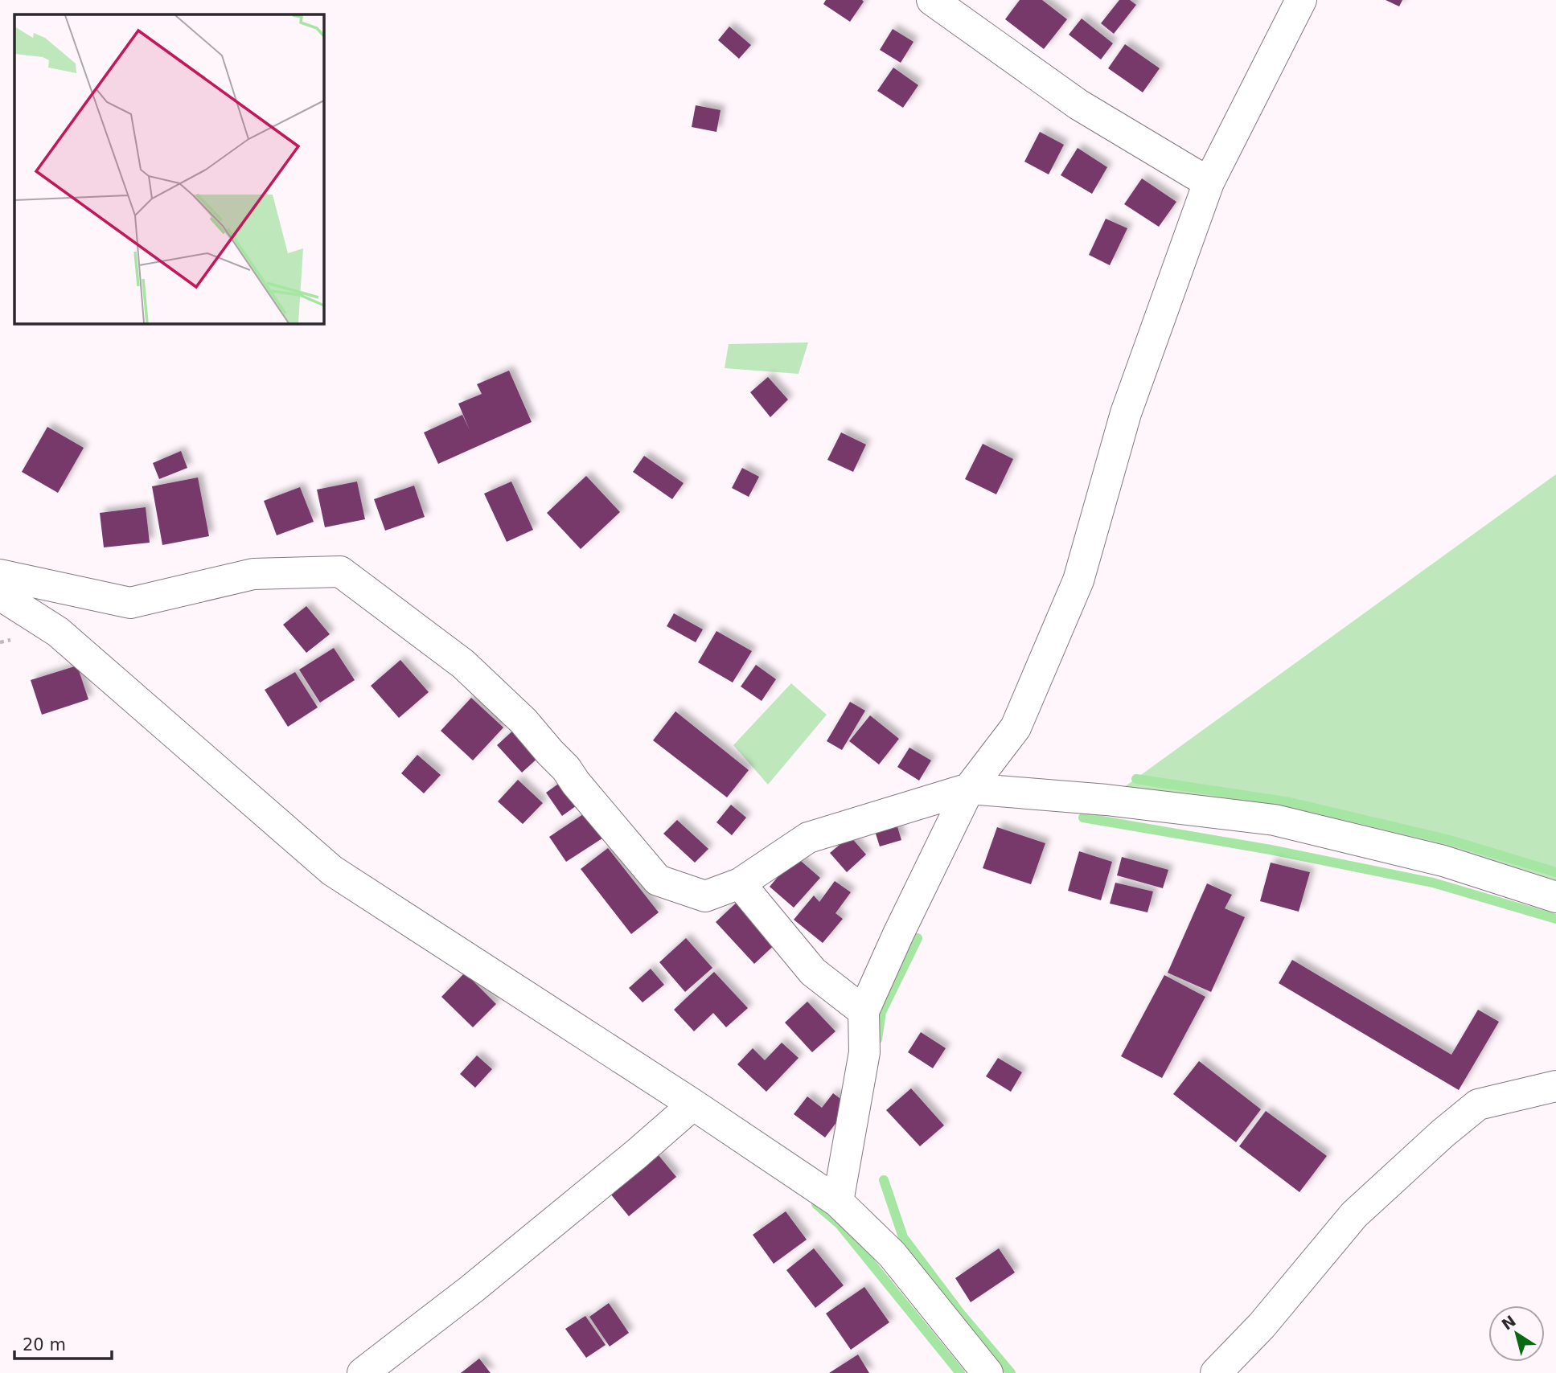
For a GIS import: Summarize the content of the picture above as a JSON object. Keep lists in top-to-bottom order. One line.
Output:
{"scale_bar":"20 m","north":"top left"}
